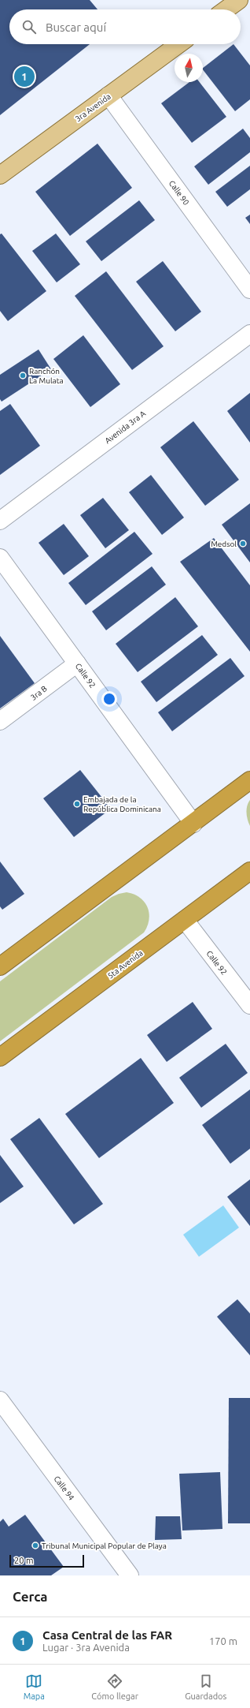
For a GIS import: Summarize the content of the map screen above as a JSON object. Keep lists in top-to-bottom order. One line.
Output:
{"streets":{"highway":["5ta Avenida"],"main road":["3ra Avenida"],"street":["Calle 90","Avenida 3ra A","Calle 92","3ra B","Calle 94"]},"crossings":[["3ra Avenida","Calle 90"],["Calle 92","3ra B"],["Calle 92","5ta Avenida"]],"places":["Ranchón La Mulata","Medsol","Embajada de la República Dominicana","Tribunal Municipal Popular de Playa"],"scale_bar":"20 m","north":"top","page":{"search":"Buscar aquí","pins":"1","scale":"20 m","heading":"Cerca","list":[{"mark":"1","name":"Casa Central de las FAR","note":"Lugar · 3ra Avenida","value":"170 m"}],"nav":["Mapa","Cómo llegar","Guardados"]}}
